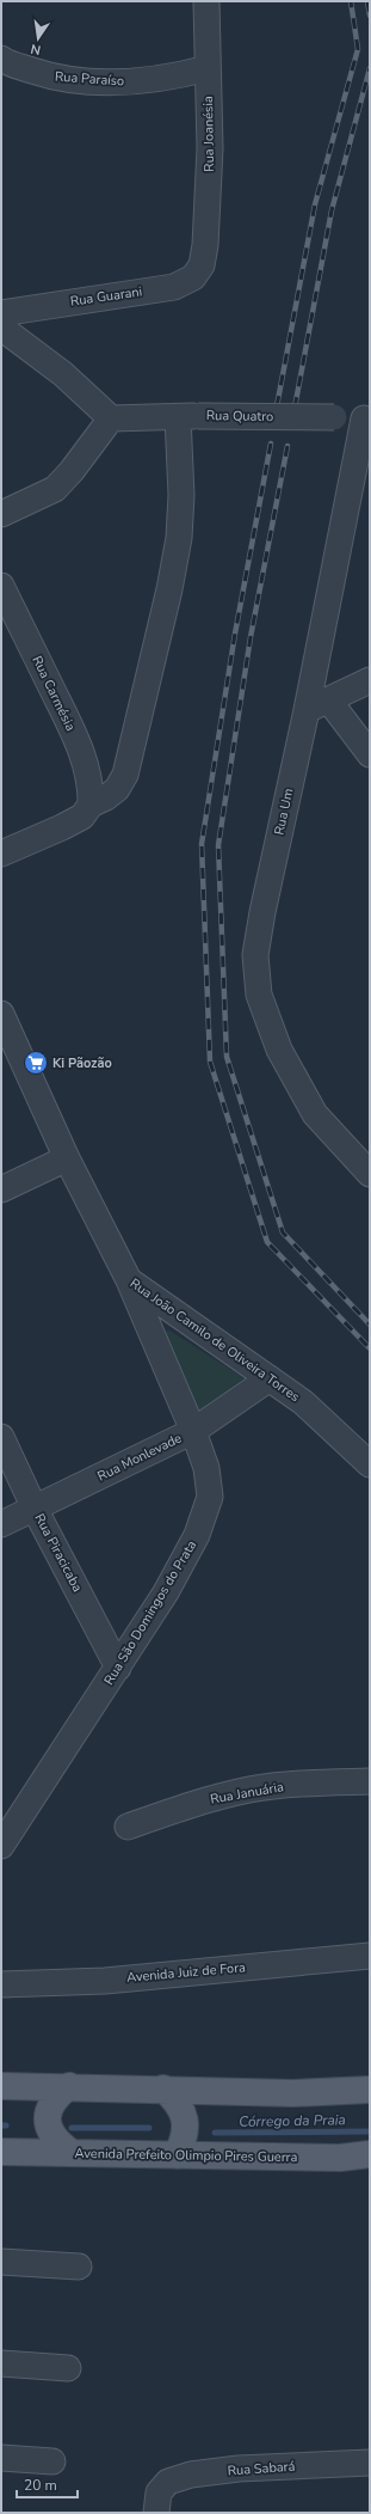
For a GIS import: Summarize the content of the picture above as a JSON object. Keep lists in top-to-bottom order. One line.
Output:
{"streets":{"main road":["Avenida Prefeito Olimpio Pires Guerra"],"street":["Rua Paraíso","Rua Joanésia","Rua Guarani","Rua Quatro","Rua Carmésia","Rua Um","Rua João Camilo de Oliveira Torres","Rua Monlevade","Rua Piracicaba","Rua São Domingos do Prata","Rua Januária","Avenida Juiz de Fora","Rua Sabará"]},"crossings":[["Rua Paraíso","Rua Joanésia"],["Rua Joanésia","Rua Guarani"],["Rua Quatro","Rua Um"],["Rua João Camilo de Oliveira Torres","Rua Monlevade"],["Rua João Camilo de Oliveira Torres","Rua São Domingos do Prata"],["Rua Monlevade","Rua Piracicaba"],["Rua Monlevade","Rua São Domingos do Prata"],["Rua Piracicaba","Rua São Domingos do Prata"]],"water":["Córrego da Praia"],"places":{"supermarket":["Ki Pãozão"]},"scale_bar":"20 m","north":"bottom"}
